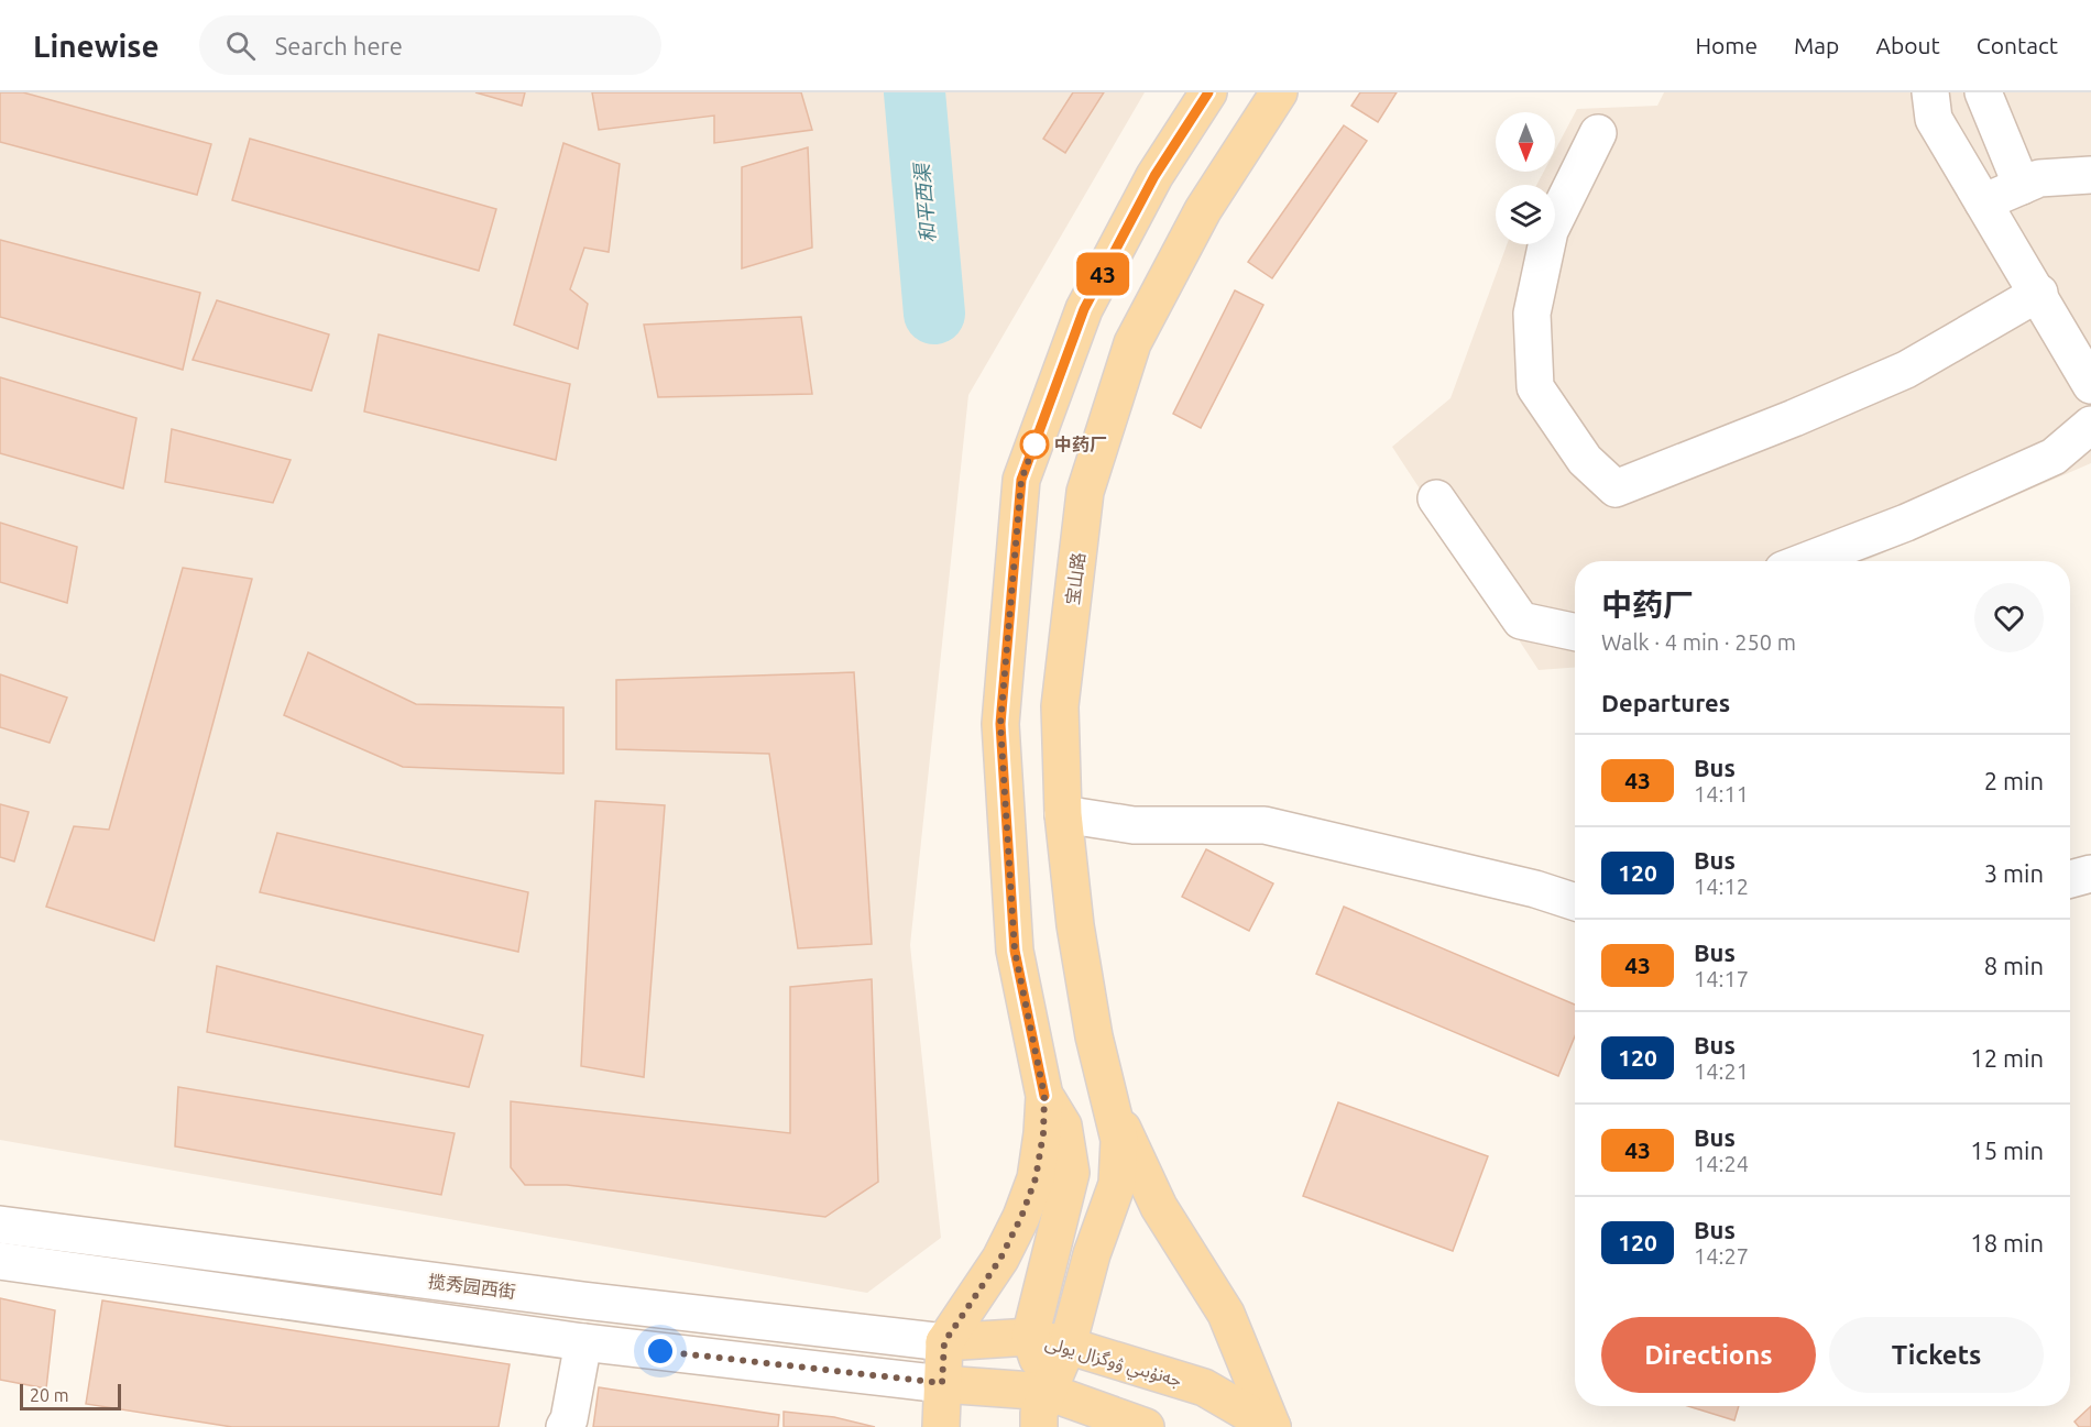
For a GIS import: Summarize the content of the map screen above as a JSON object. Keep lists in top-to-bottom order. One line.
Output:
{"streets":{"main road":["宝山路","جەنۇبىي ۋوگزال يولى"],"street":["揽秀园西街"]},"crossings":[["揽秀园西街","جەنۇبىي ۋوگزال يولى"]],"water":["和平西渠"],"places":["中药厂"],"lines":["bus line 43"],"scale_bar":"20 m","north":"bottom","page":{"header":"Linewise","search":"Search here","nav":["Home","Map","About","Contact"],"on_map":"43","heading":[["中药厂","Walk · 4 min · 250 m"],"Departures"],"list":[{"mark":"43","name":"Bus","note":"14:11","value":"2 min"},{"mark":"120","name":"Bus","note":"14:12","value":"3 min"},{"mark":"43","name":"Bus","note":"14:17","value":"8 min"},{"mark":"120","name":"Bus","note":"14:21","value":"12 min"},{"mark":"43","name":"Bus","note":"14:24","value":"15 min"},{"mark":"120","name":"Bus","note":"14:27","value":"18 min"}],"buttons":["Directions","Tickets"],"scale":"20 m"}}
